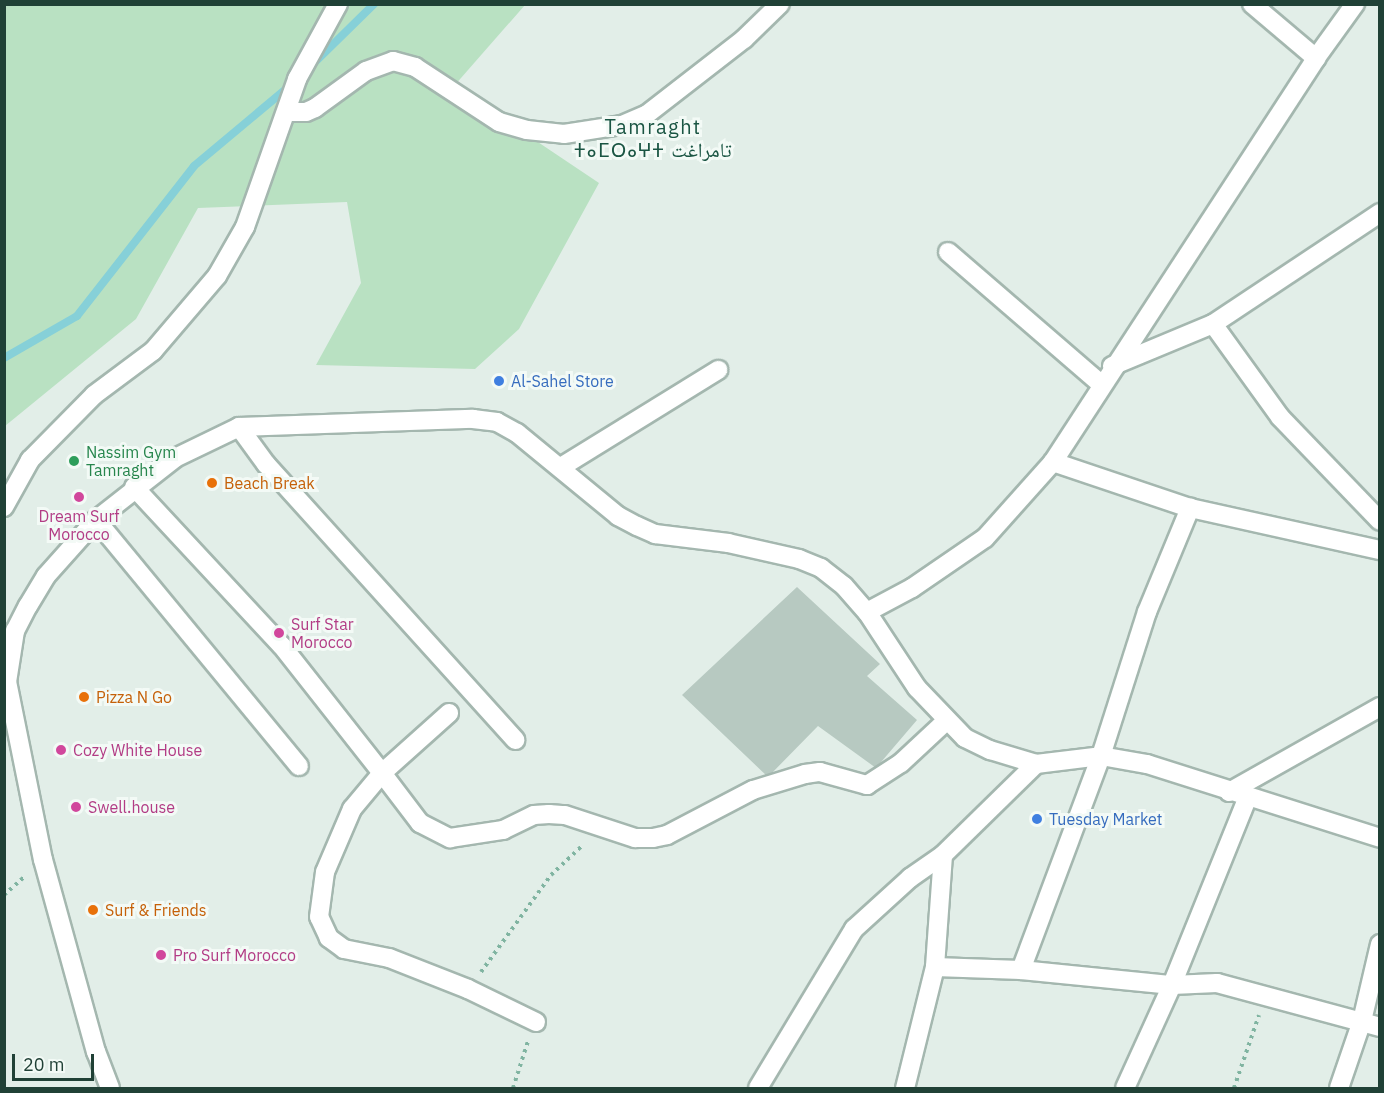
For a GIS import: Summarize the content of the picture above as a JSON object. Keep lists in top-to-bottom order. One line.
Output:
{"districts":["Tamraght ⵜⴰⵎⵔⴰⵖⵜ تامراغت"],"places":["Al-Sahel Store","Nassim Gym Tamraght","Beach Break","Dream Surf Morocco","Surf Star Morocco","Pizza N Go","Cozy White House","Swell.house","Tuesday Market","Surf & Friends","Pro Surf Morocco"],"scale_bar":"20 m"}
